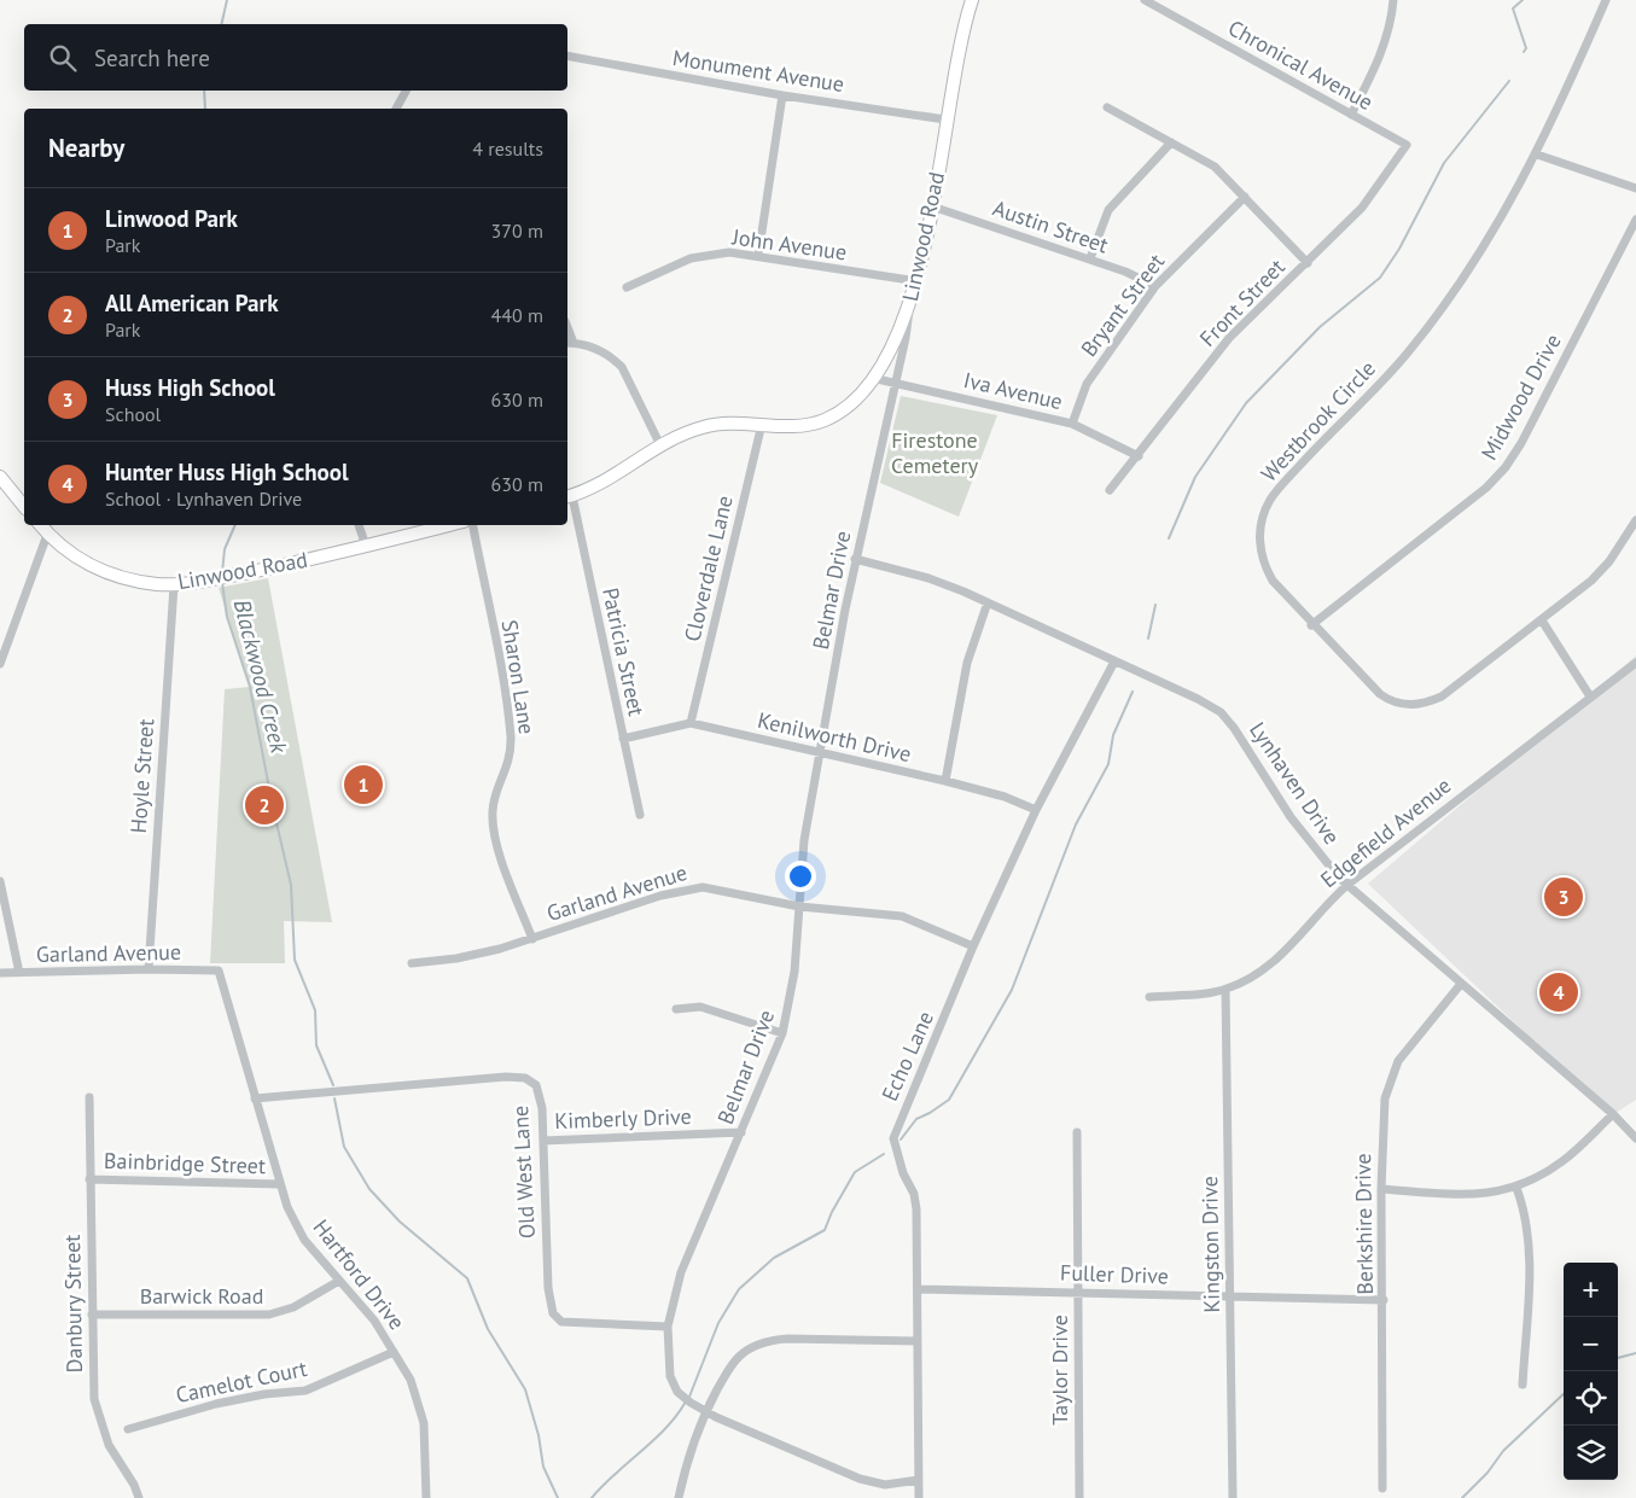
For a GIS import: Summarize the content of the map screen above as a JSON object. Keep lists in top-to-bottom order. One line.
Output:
{"streets":{"main road":["Linwood Road"],"street":["Chronical Avenue","Monument Avenue","Austin Street","John Avenue","Front Street","Bryant Street","Iva Avenue","Midwood Drive","Westbrook Circle","Cloverdale Lane","Belmar Drive","Patricia Street","Sharon Lane","Kenilworth Drive","Hoyle Street","Lynhaven Drive","Edgefield Avenue","Garland Avenue","Echo Lane","Kimberly Drive","Bainbridge Street","Old West Lane","Berkshire Drive","Kingston Drive","Hartford Drive","Fuller Drive","Barwick Road","Danbury Street","Taylor Drive","Camelot Court"]},"crossings":[["Chronical Avenue","Front Street"],["Monument Avenue","Linwood Road"],["Austin Street","Linwood Road"],["Austin Street","Bryant Street"],["Linwood Road","John Avenue"],["Linwood Road","Iva Avenue"],["Linwood Road","Cloverdale Lane"],["Linwood Road","Belmar Drive"],["Linwood Road","Patricia Street"],["Linwood Road","Hoyle Street"],["Front Street","Iva Avenue"],["Bryant Street","Iva Avenue"],["Iva Avenue","Belmar Drive"],["Midwood Drive","Westbrook Circle"],["Cloverdale Lane","Kenilworth Drive"],["Belmar Drive","Kenilworth Drive"],["Belmar Drive","Lynhaven Drive"],["Belmar Drive","Garland Avenue"],["Belmar Drive","Echo Lane"],["Belmar Drive","Kimberly Drive"],["Belmar Drive","Old West Lane"],["Patricia Street","Kenilworth Drive"],["Sharon Lane","Garland Avenue"],["Kenilworth Drive","Echo Lane"],["Hoyle Street","Garland Avenue"],["Lynhaven Drive","Edgefield Avenue"],["Lynhaven Drive","Echo Lane"],["Lynhaven Drive","Berkshire Drive"],["Edgefield Avenue","Kingston Drive"],["Garland Avenue","Echo Lane"],["Garland Avenue","Hartford Drive"],["Echo Lane","Fuller Drive"],["Kimberly Drive","Old West Lane"],["Bainbridge Street","Hartford Drive"],["Bainbridge Street","Danbury Street"],["Old West Lane","Hartford Drive"],["Berkshire Drive","Fuller Drive"],["Kingston Drive","Fuller Drive"],["Hartford Drive","Barwick Road"],["Hartford Drive","Camelot Court"],["Fuller Drive","Taylor Drive"],["Barwick Road","Danbury Street"]],"water":["Blackwood Creek"],"parks":["Firestone Cemetery"],"page":{"search":"Search here","heading":["Nearby","4 results"],"list":[{"mark":"1","name":"Linwood Park","note":"Park","value":"370 m"},{"mark":"2","name":"All American Park","note":"Park","value":"440 m"},{"mark":"3","name":"Huss High School","note":"School","value":"630 m"},{"mark":"4","name":"Hunter Huss High School","note":"School · Lynhaven Drive","value":"630 m"}],"pins":["1","2","3","4"],"map_buttons":["+","−"]}}
